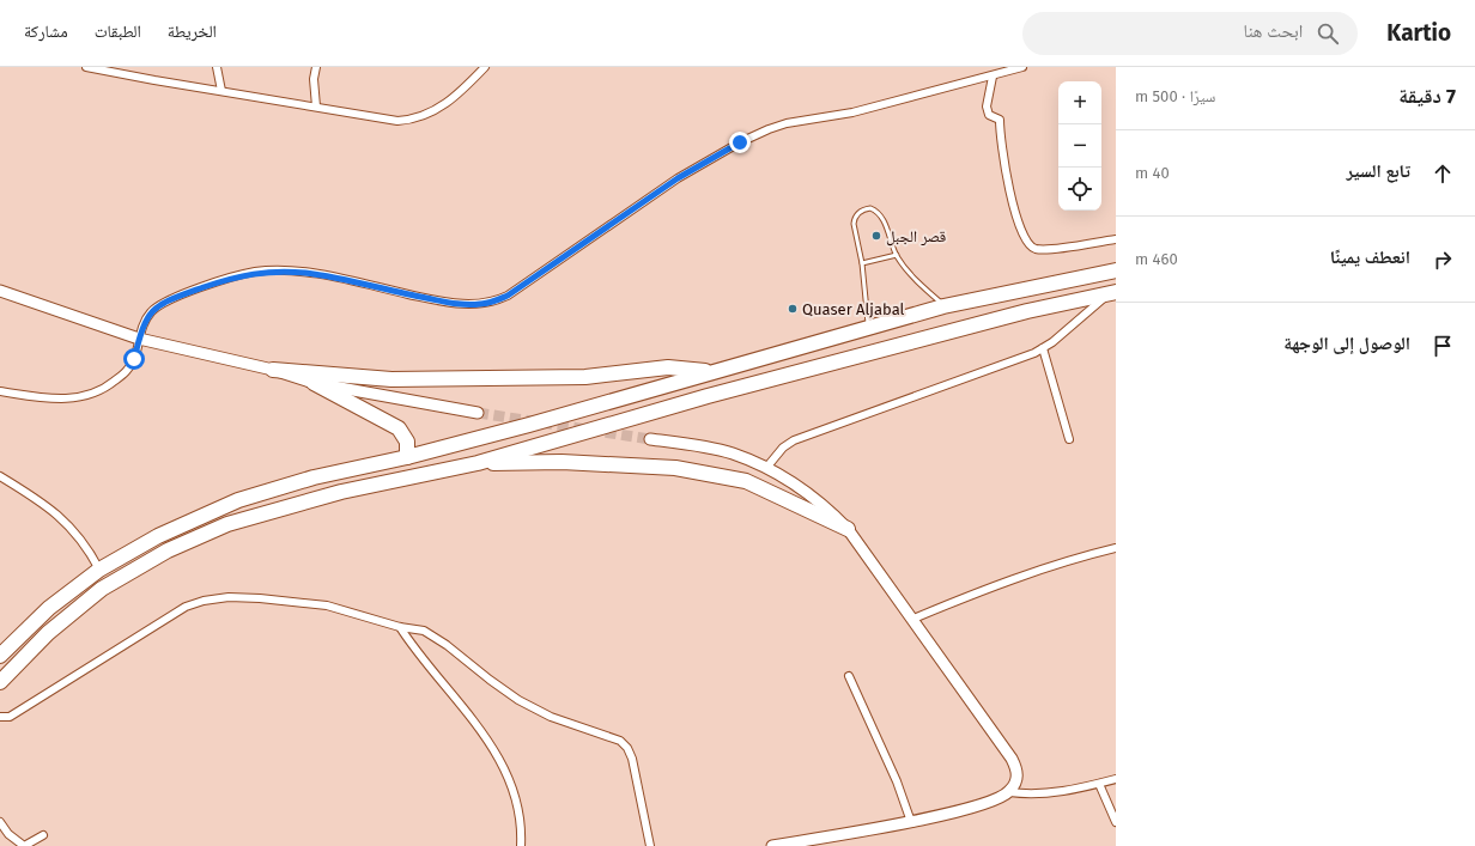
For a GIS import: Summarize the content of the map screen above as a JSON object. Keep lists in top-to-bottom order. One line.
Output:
{"places":["قصر الجبل","Quaser Aljabal"],"page":{"header":"Kartio","search":"ابحث هنا","nav":["الخريطة","الطبقات","مشاركة"],"heading":["7 دقيقة","سيرًا · 500 m"],"map_buttons":["+","−"],"list":[["تابع السير","40 m"],["انعطف يمينًا","460 m"],"الوصول إلى الوجهة"]}}
